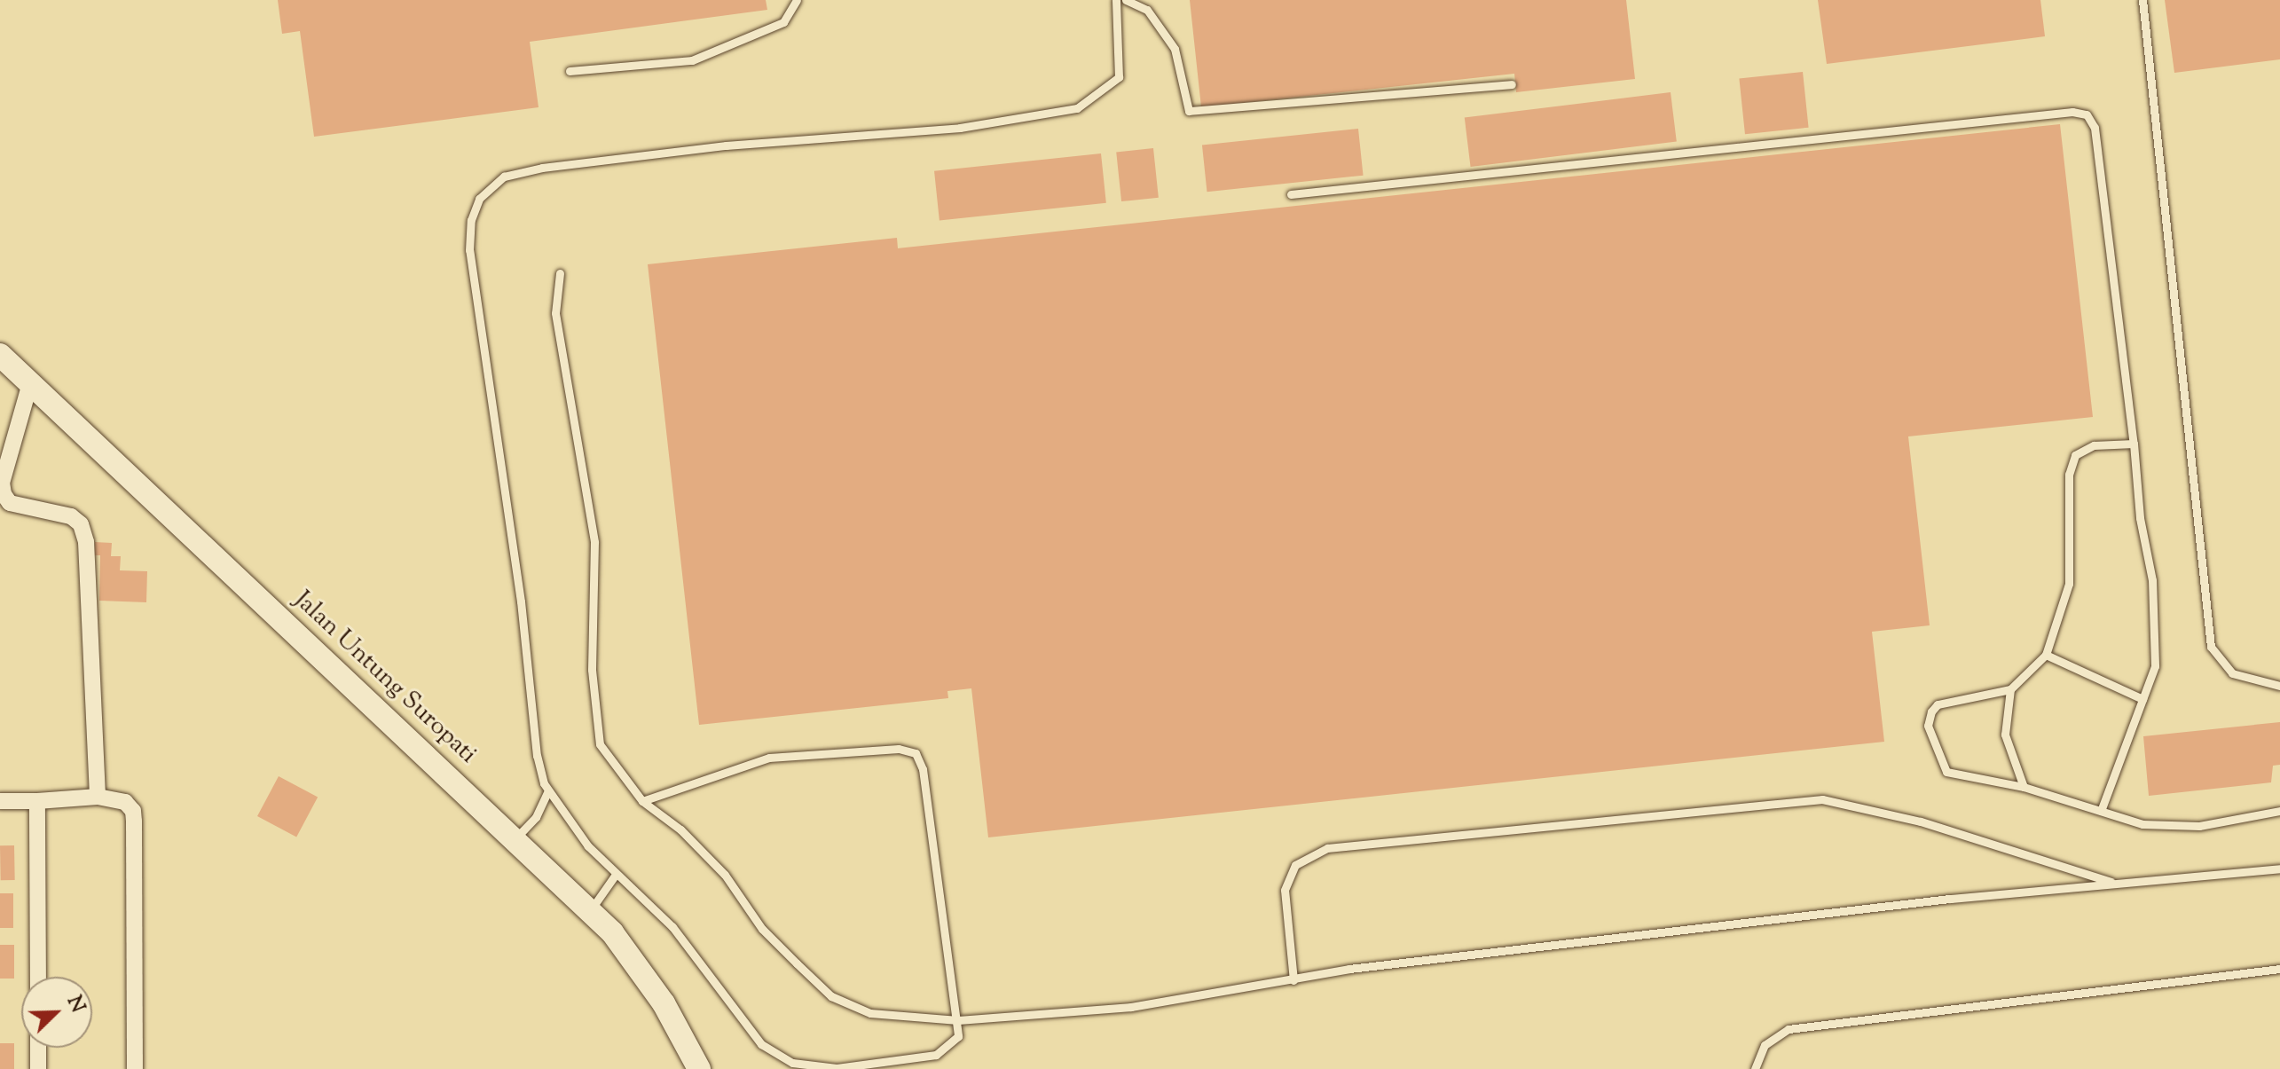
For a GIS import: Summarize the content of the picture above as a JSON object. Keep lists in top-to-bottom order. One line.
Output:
{"streets":{"main road":["Jalan Untung Suropati"]},"north":"top right"}
